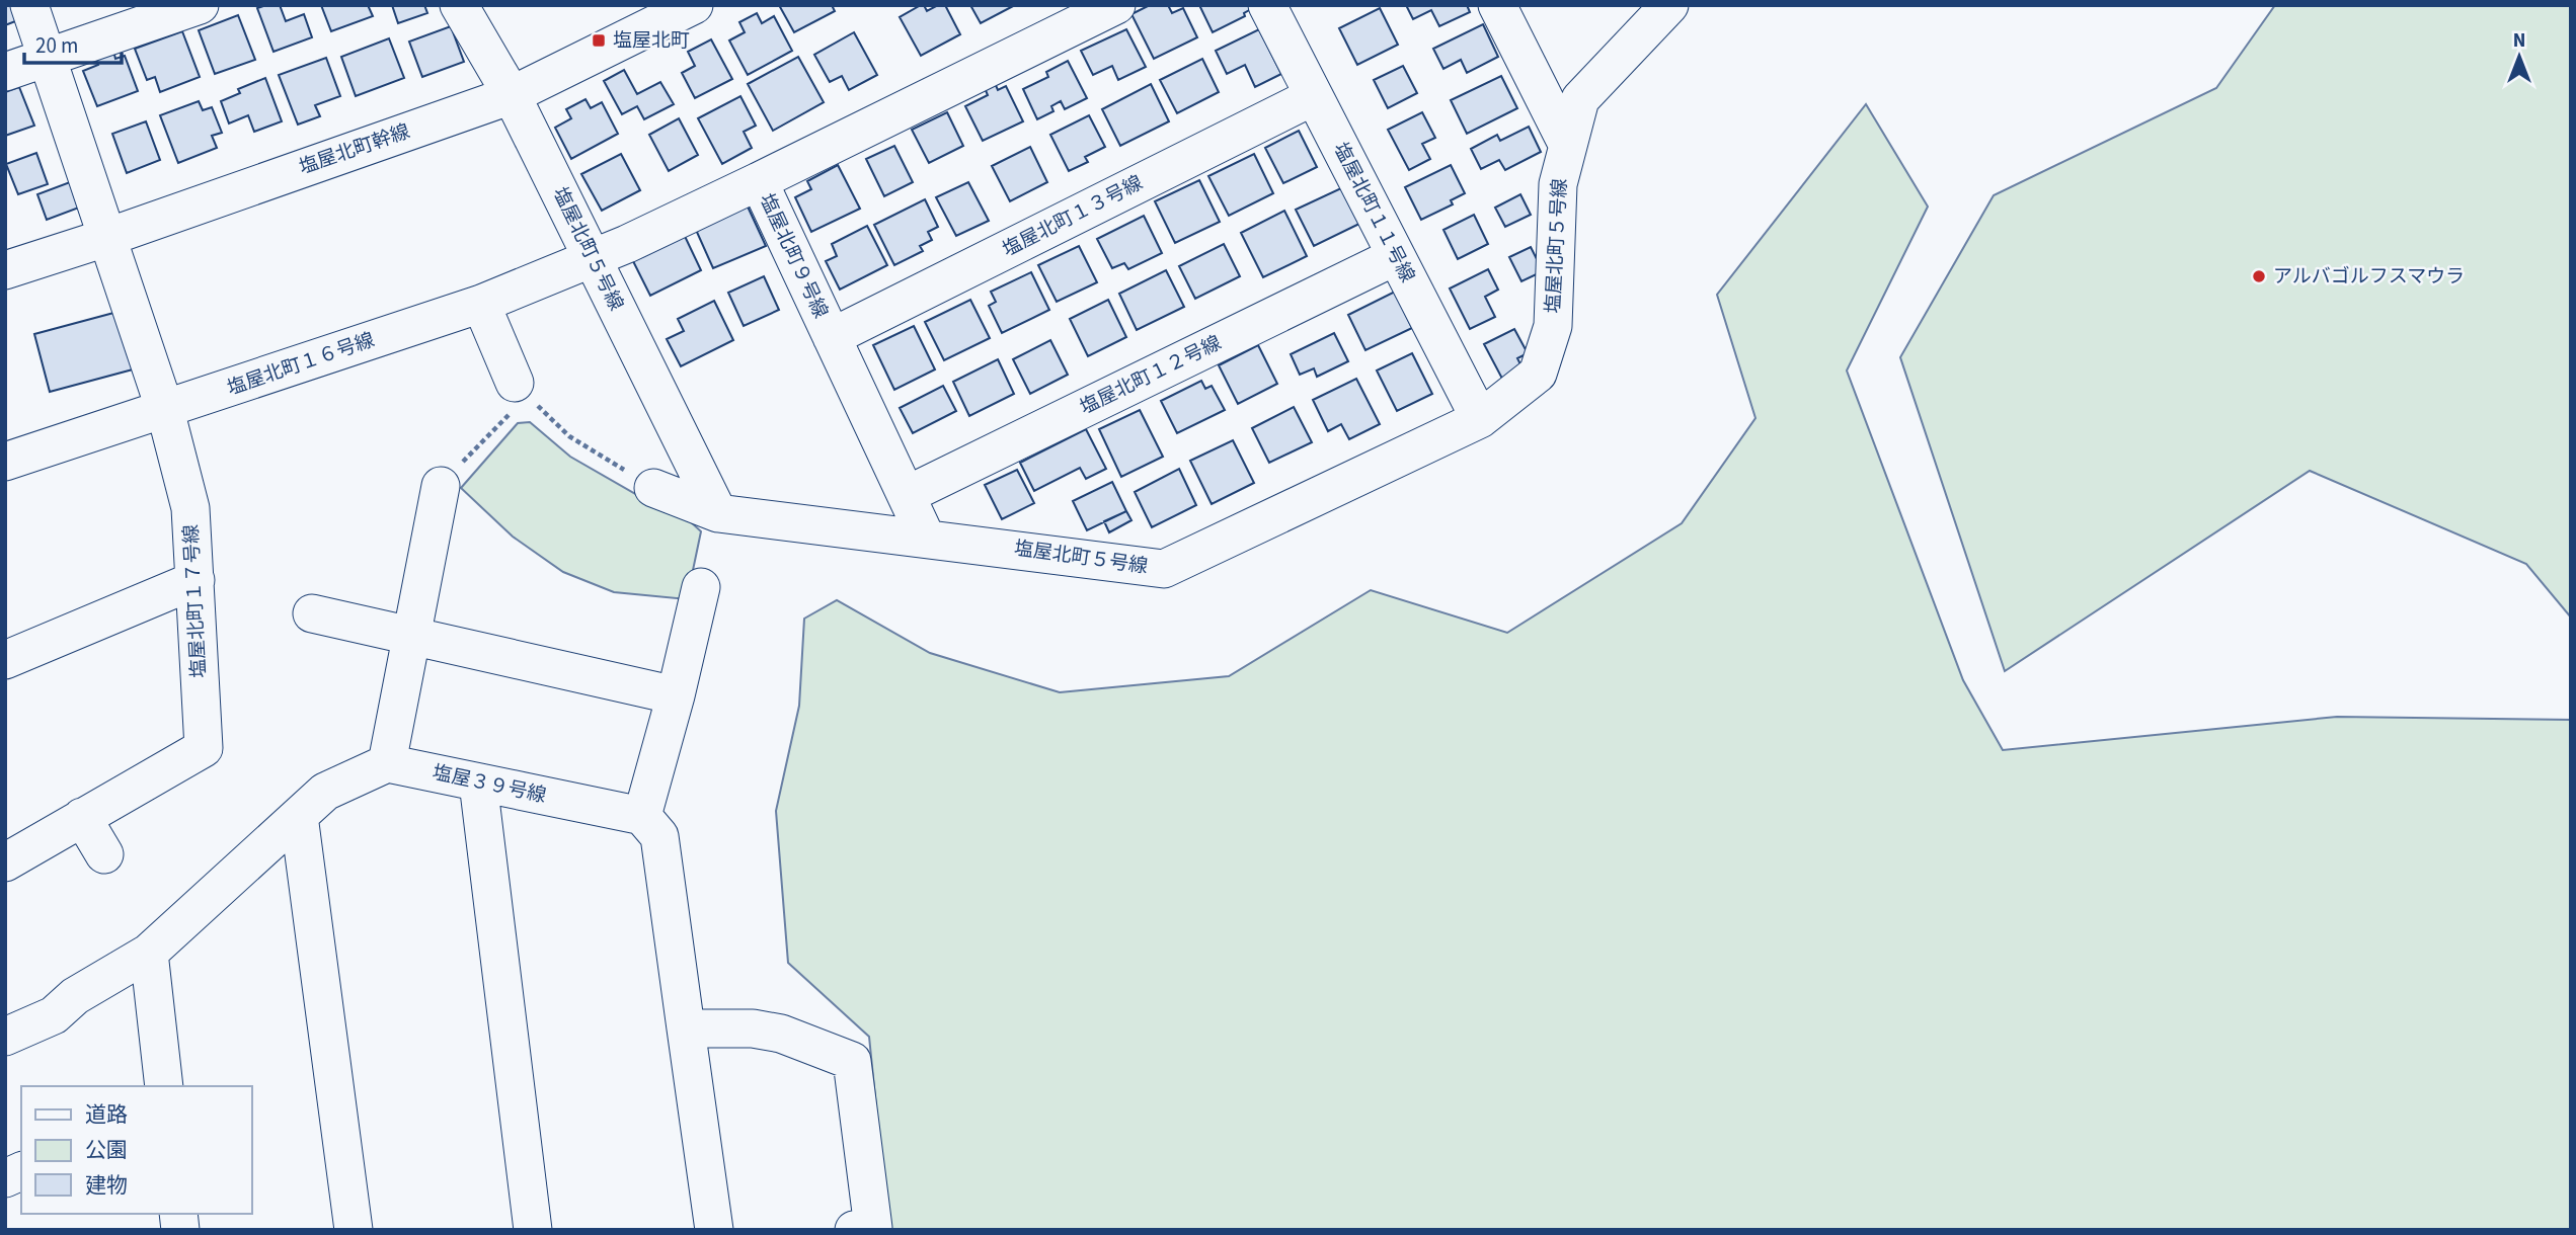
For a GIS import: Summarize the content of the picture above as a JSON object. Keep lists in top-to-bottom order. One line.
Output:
{"streets":{"street":["塩屋北町幹線","塩屋北町１１号線","塩屋北町１３号線","塩屋北町５号線","塩屋北町９号線","塩屋北町１６号線","塩屋北町１２号線","塩屋北町１７号線","塩屋３９号線"]},"crossings":[["塩屋北町幹線","塩屋北町５号線"],["塩屋北町幹線","塩屋北町１７号線"],["塩屋北町１１号線","塩屋北町１３号線"],["塩屋北町１１号線","塩屋北町５号線"],["塩屋北町１１号線","塩屋北町１２号線"],["塩屋北町１３号線","塩屋北町９号線"],["塩屋北町５号線","塩屋北町９号線"],["塩屋北町５号線","塩屋北町１６号線"],["塩屋北町９号線","塩屋北町１６号線"],["塩屋北町９号線","塩屋北町１２号線"],["塩屋北町１６号線","塩屋北町１７号線"]],"places":{"transit":["塩屋北町"],"other":["アルバゴルフスマウラ"]},"legend":["道路","公園","建物"],"scale_bar":"20 m","north":"top"}
